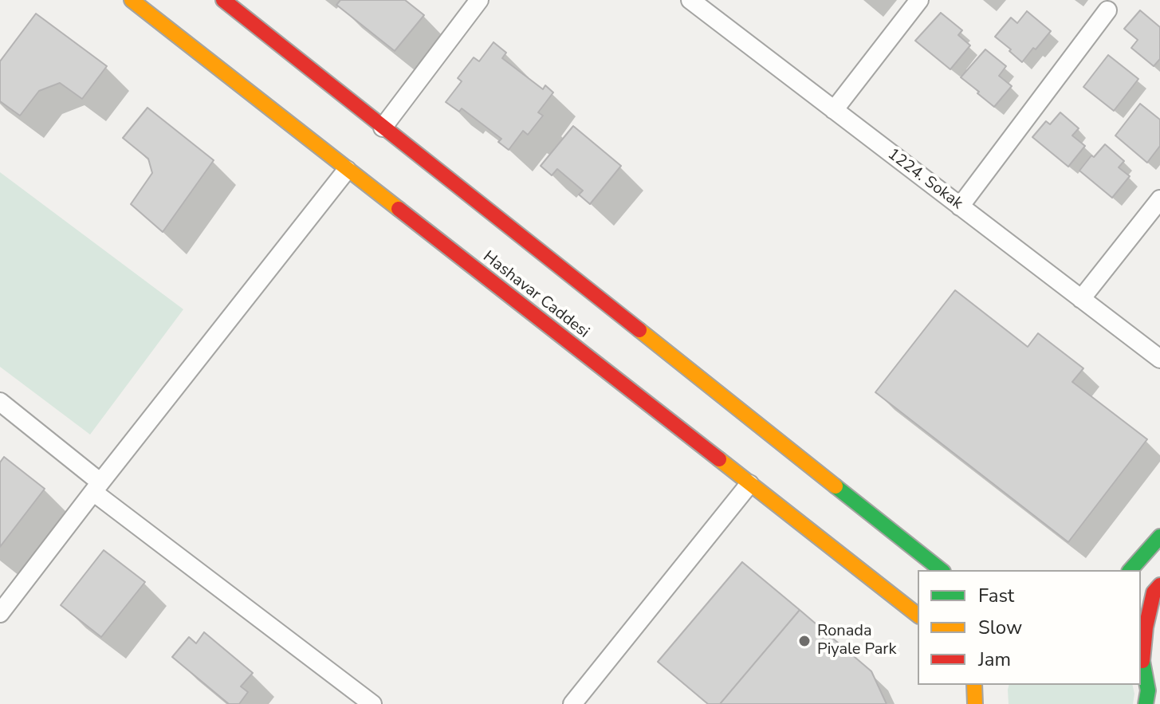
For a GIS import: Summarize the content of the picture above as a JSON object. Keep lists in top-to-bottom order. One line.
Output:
{"streets":{"main road":["Hashavar Caddesi"],"street":["1224. Sokak"]},"places":["Ronada Piyale Park"],"legend":["Fast","Slow","Jam"]}
